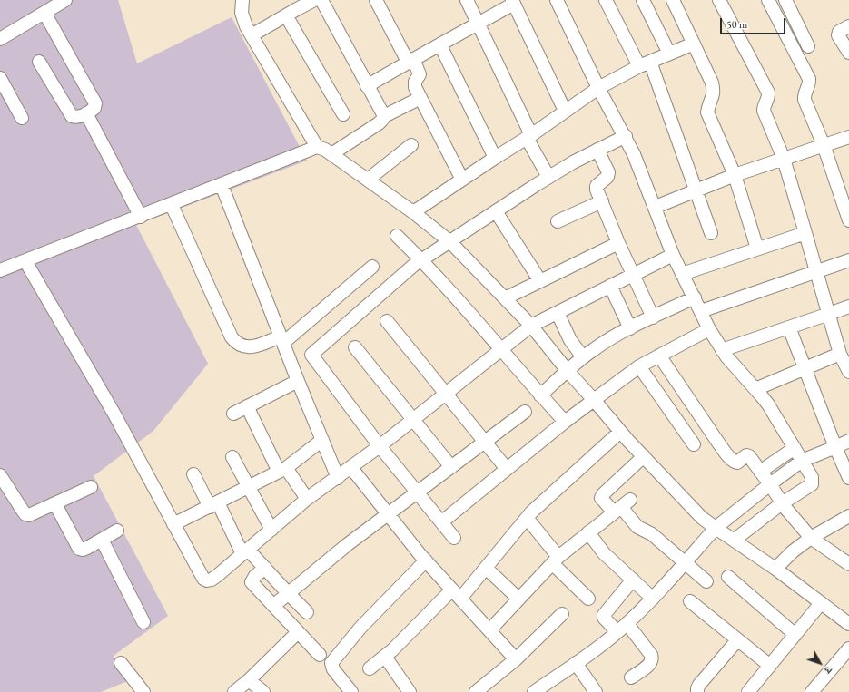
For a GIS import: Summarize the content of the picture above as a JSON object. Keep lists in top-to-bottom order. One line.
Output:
{"scale_bar":"50 m","north":"bottom right"}
